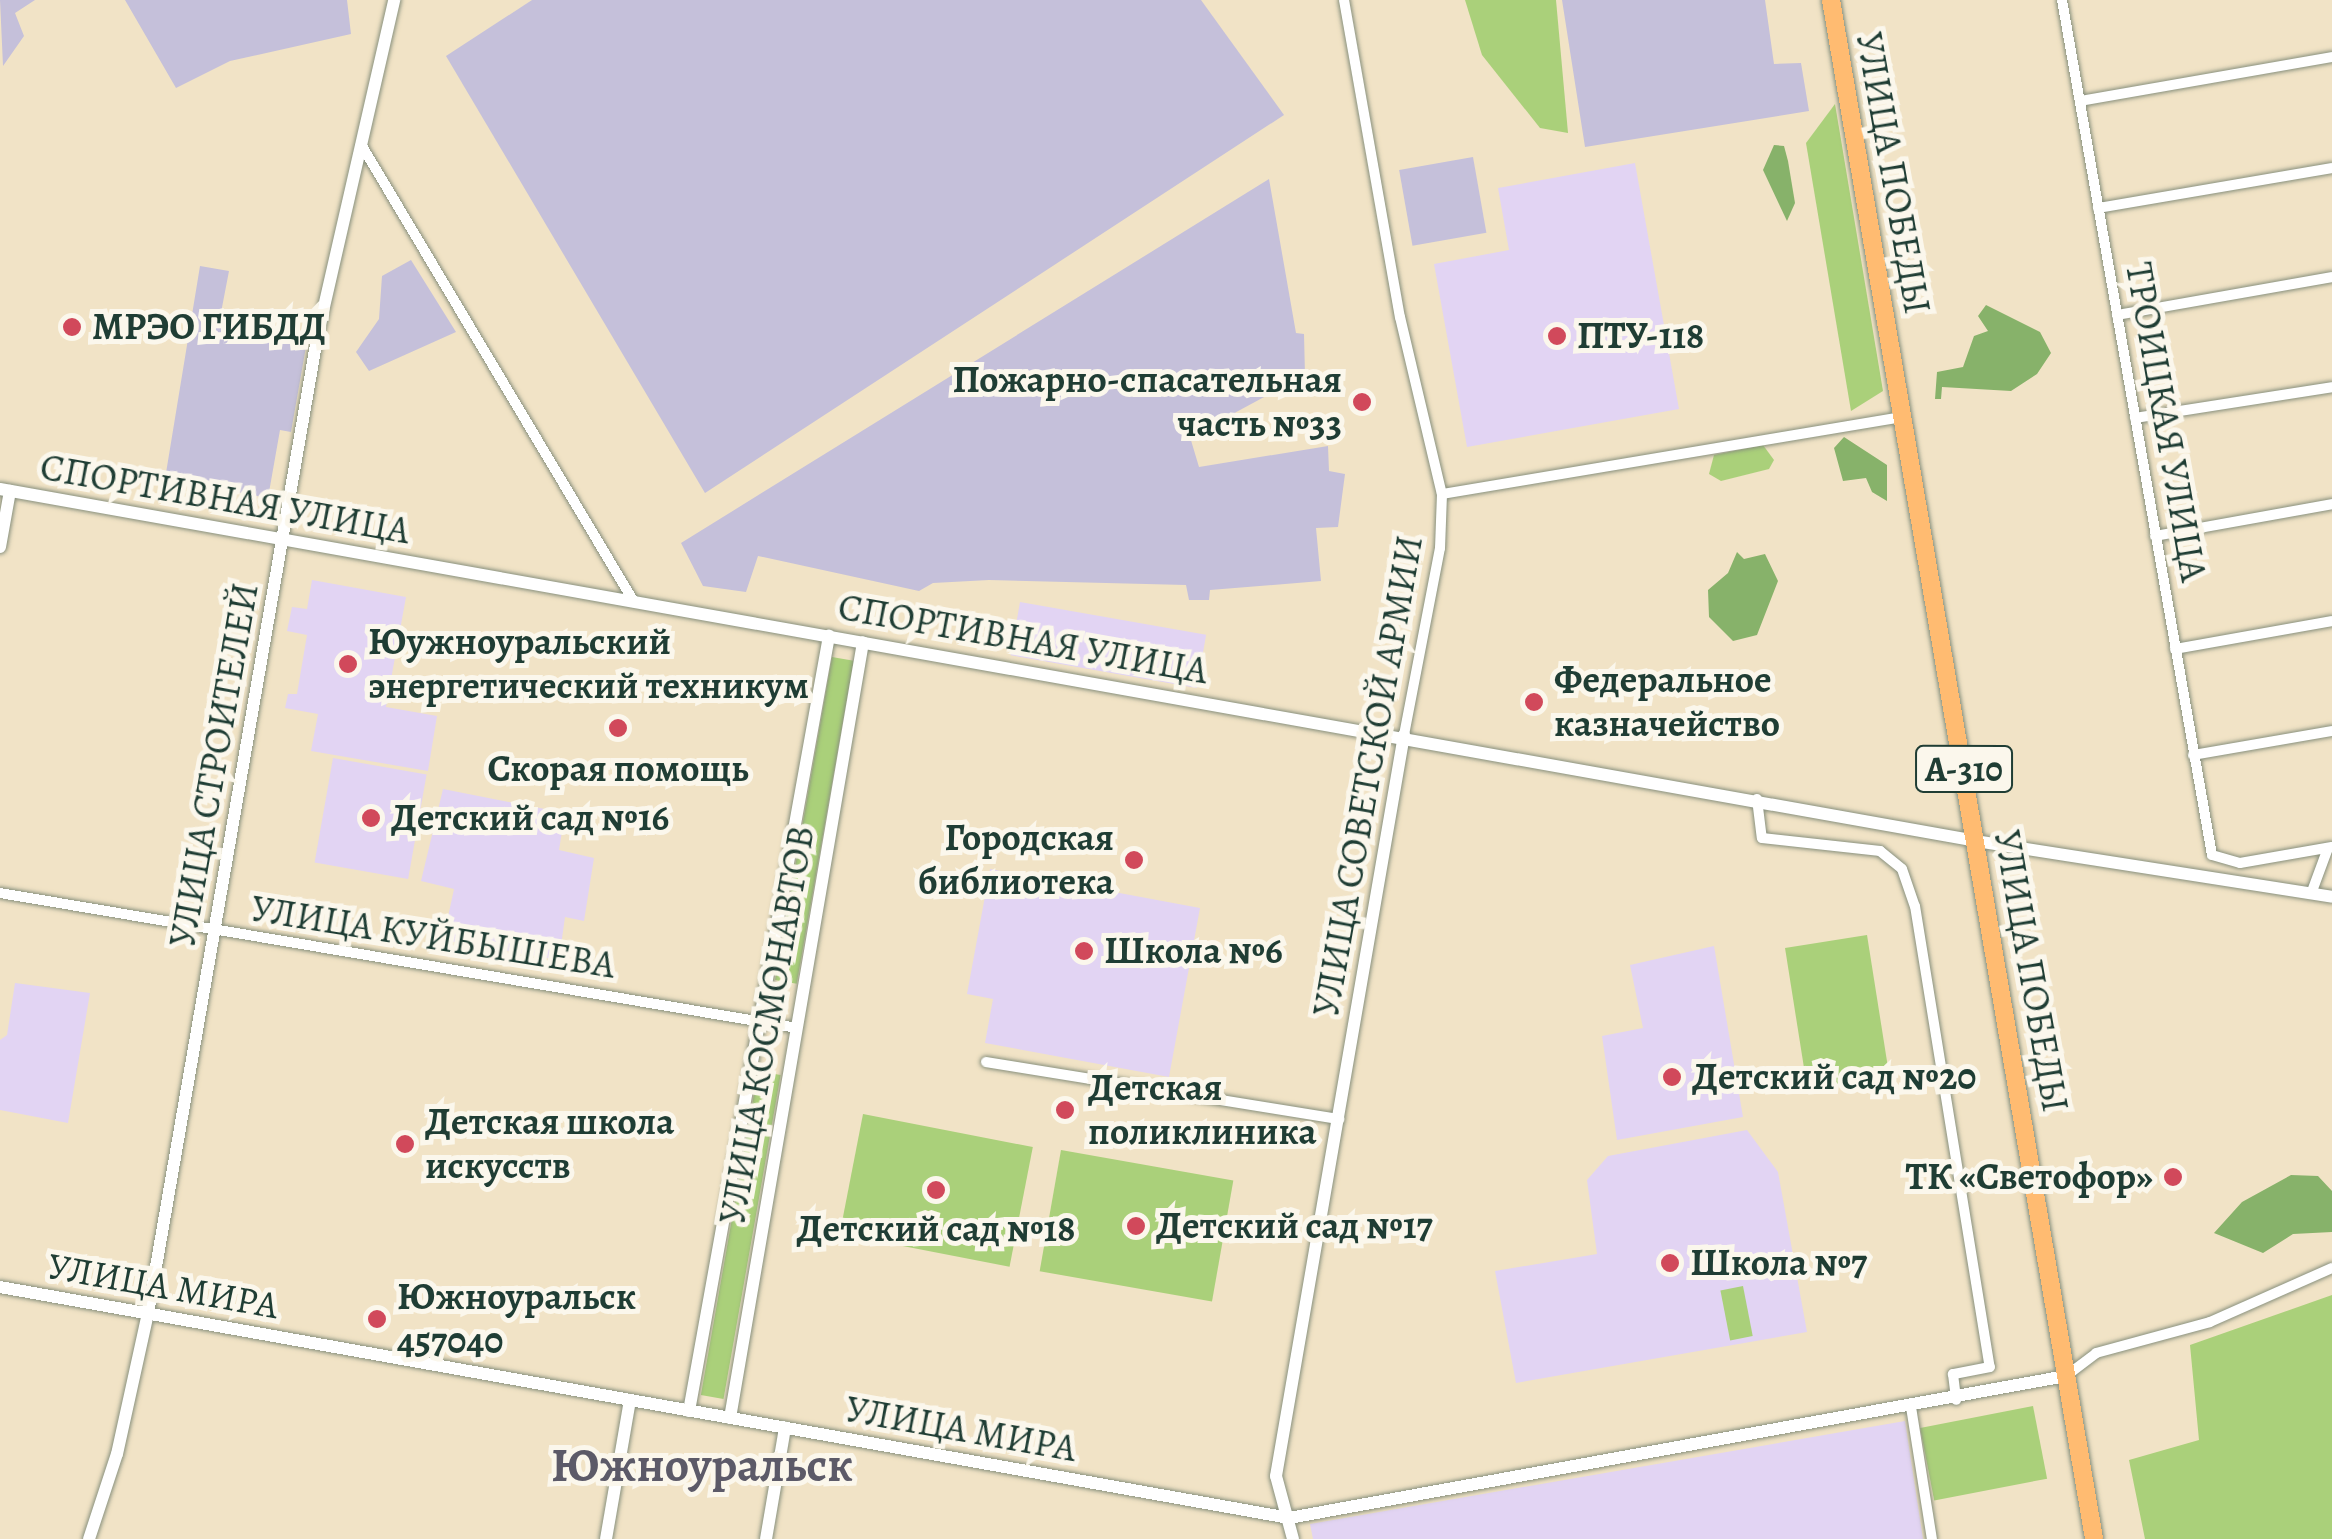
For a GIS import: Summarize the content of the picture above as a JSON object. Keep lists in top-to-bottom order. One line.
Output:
{"streets":{"highway":["УЛИЦА ПОБЕДЫ","А-310"],"street":["ТРОИЦКАЯ УЛИЦА","СПОРТИВНАЯ УЛИЦА","УЛИЦА СТРОИТЕЛЕЙ","УЛИЦА СОВЕТСКОЙ АРМИИ","УЛИЦА КУЙБЫШЕВА","УЛИЦА КОСМОНАВТОВ","УЛИЦА МИРА"]},"crossings":[["УЛИЦА ПОБЕДЫ","СПОРТИВНАЯ УЛИЦА"],["УЛИЦА ПОБЕДЫ","УЛИЦА МИРА"],["СПОРТИВНАЯ УЛИЦА","УЛИЦА СТРОИТЕЛЕЙ"],["СПОРТИВНАЯ УЛИЦА","УЛИЦА СОВЕТСКОЙ АРМИИ"],["СПОРТИВНАЯ УЛИЦА","УЛИЦА КОСМОНАВТОВ"],["УЛИЦА СТРОИТЕЛЕЙ","УЛИЦА КУЙБЫШЕВА"],["УЛИЦА СТРОИТЕЛЕЙ","УЛИЦА МИРА"],["УЛИЦА СОВЕТСКОЙ АРМИИ","УЛИЦА МИРА"],["УЛИЦА КУЙБЫШЕВА","УЛИЦА КОСМОНАВТОВ"],["УЛИЦА КОСМОНАВТОВ","УЛИЦА МИРА"]],"districts":["Южноуральск"],"places":["МРЭО ГИБДД","ПТУ-118","Пожарно-спасательная часть №33","Юужноуральский энергетический техникум","Федеральное казначейство","Скорая помощь","Детский сад №16","Городская библиотека","Школа №6","Детский сад №20","Детская поликлиника","Детская школа искусств","ТК «Светофор»","Детский сад №18","Детский сад №17","Школа №7","Южноуральск 457040"]}
